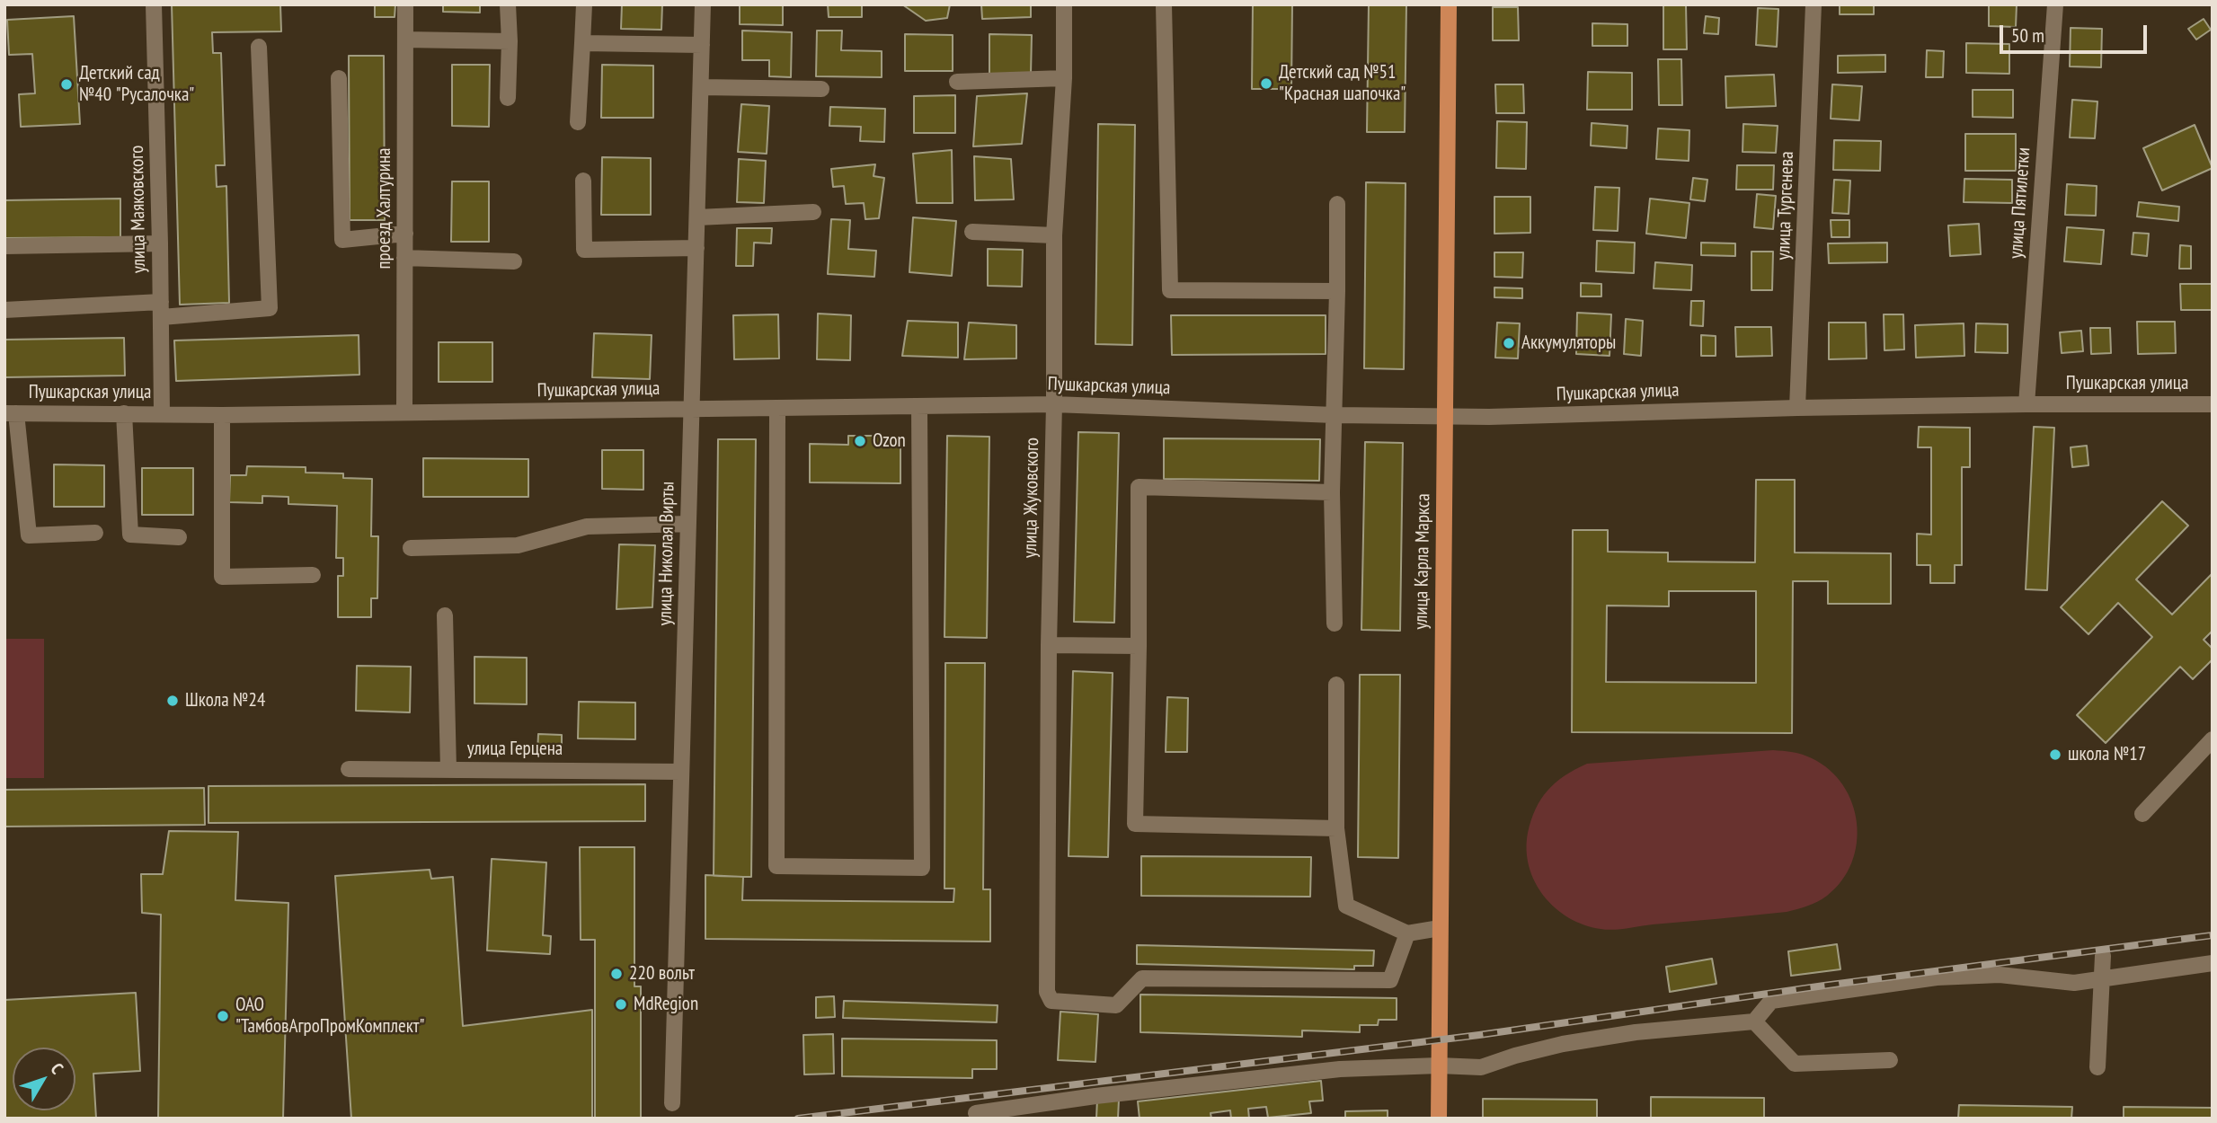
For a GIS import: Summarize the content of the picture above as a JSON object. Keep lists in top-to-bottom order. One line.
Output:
{"streets":{"main road":["улица Карла Маркса"],"street":["улица Пятилетки","улица Тургенева","проезд Халтурина","улица Маяковского","Пушкарская улица","улица Жуковского","улица Николая Вирты","улица Герцена"]},"crossings":[["улица Пятилетки","Пушкарская улица"],["улица Тургенева","Пушкарская улица"],["проезд Халтурина","Пушкарская улица"],["улица Маяковского","Пушкарская улица"],["Пушкарская улица","улица Жуковского"],["Пушкарская улица","улица Николая Вирты"],["Пушкарская улица","улица Карла Маркса"],["улица Николая Вирты","улица Герцена"]],"places":["Детский сад №51 \"Красная шапочка\"","Детский сад №40 \"Русалочка\"","Аккумуляторы","Ozon","Школа №24","школа №17","220 вольт","MdRegion","ОАО \"ТамбовАгроПромКомплект\""],"scale_bar":"50 m","north":"top right"}
